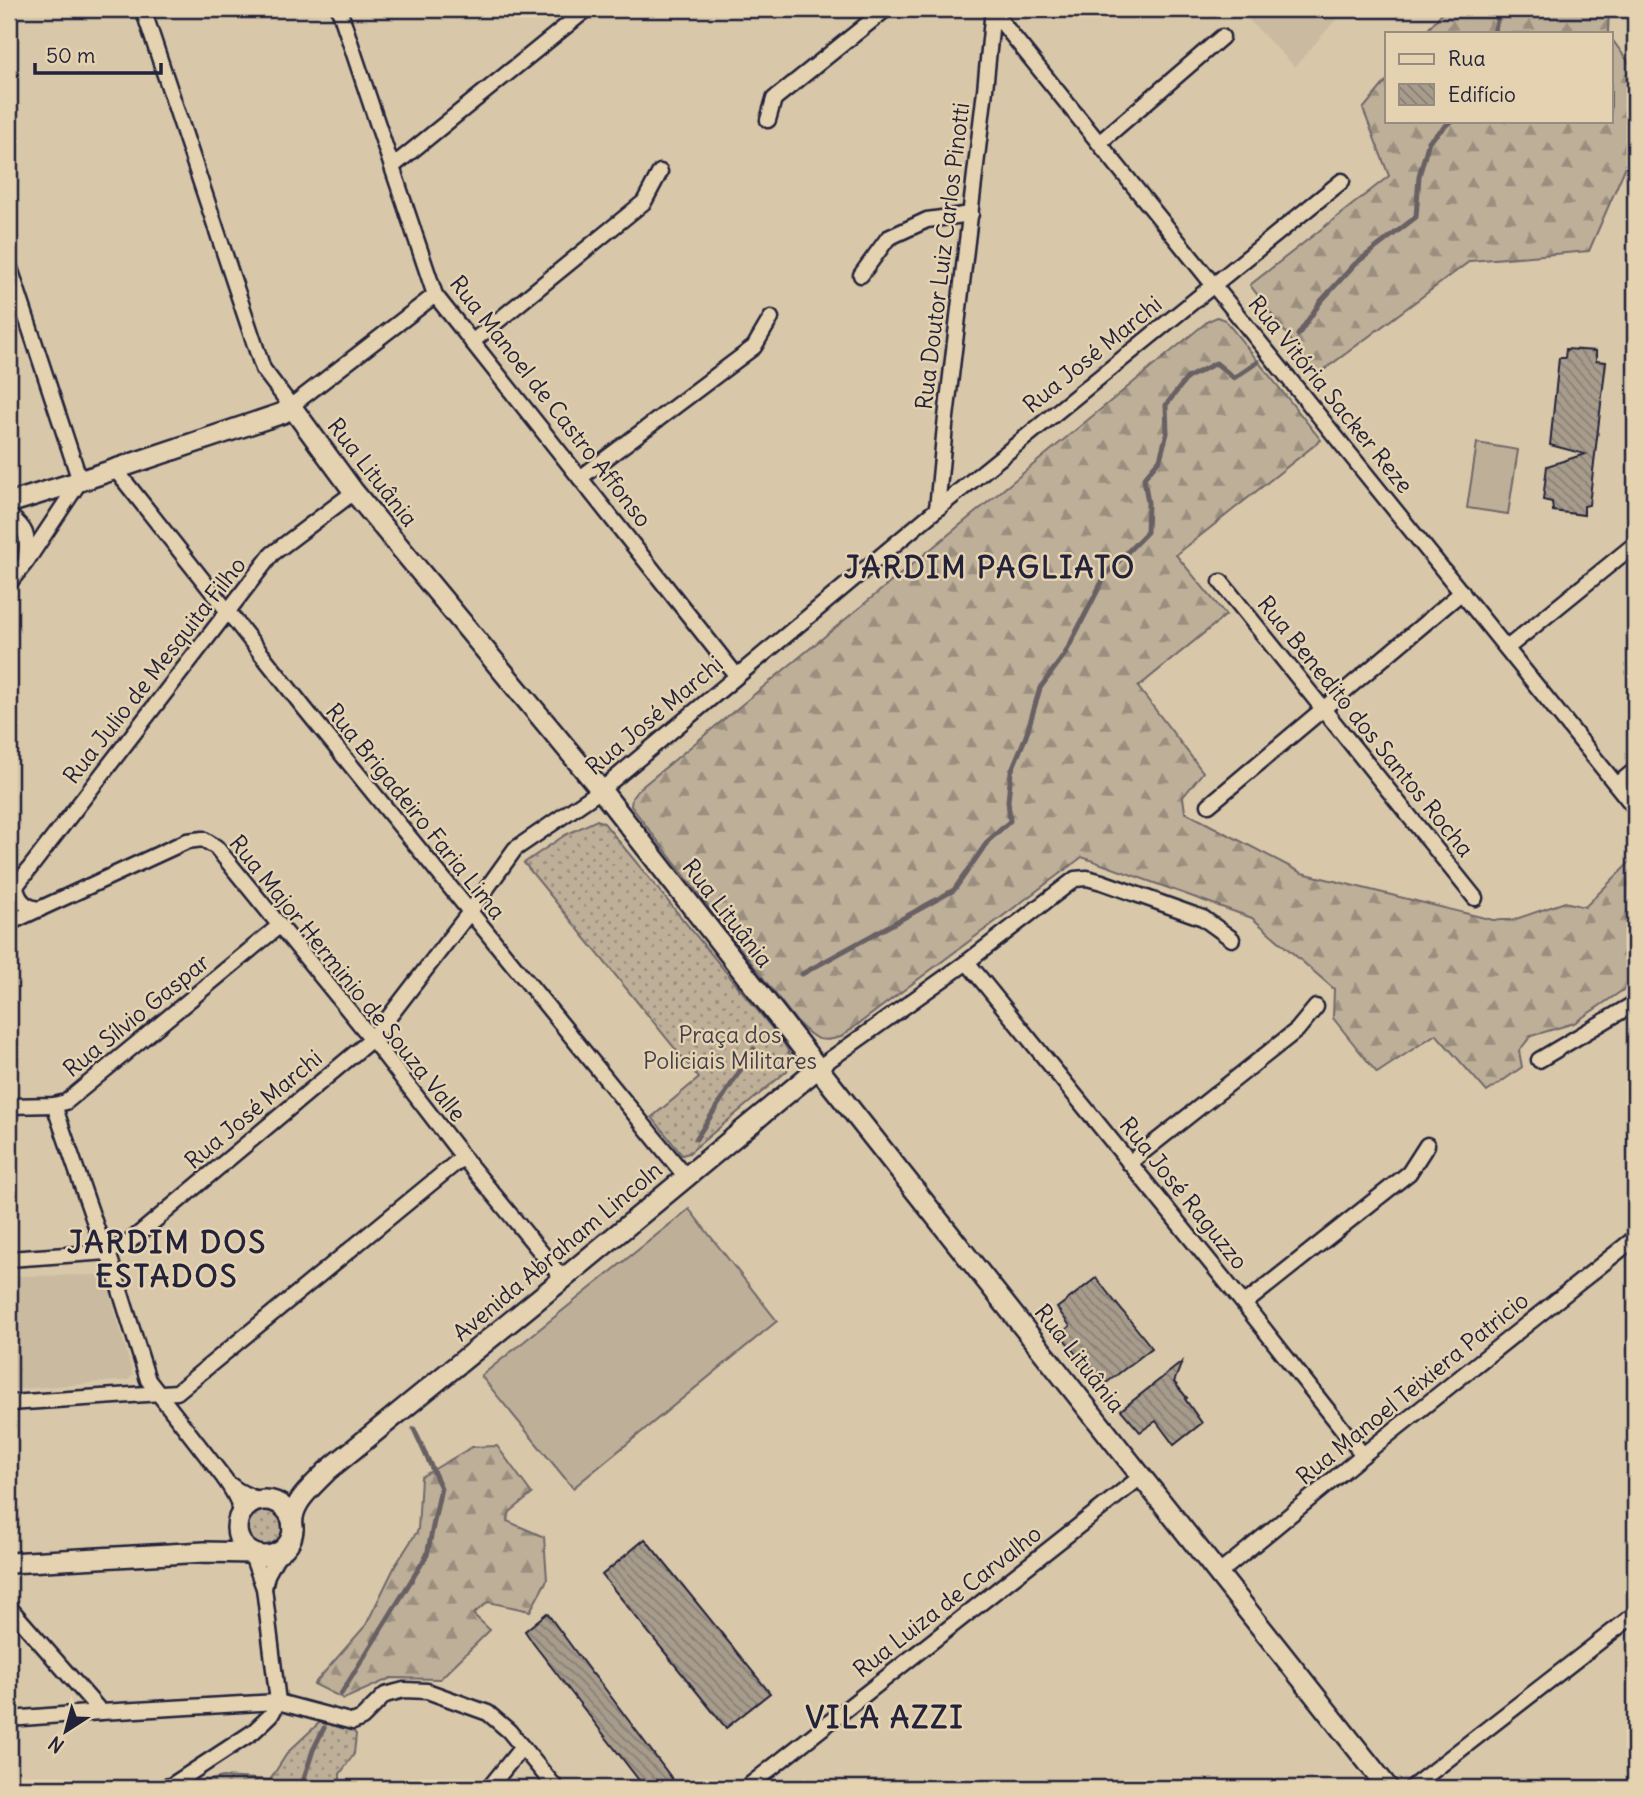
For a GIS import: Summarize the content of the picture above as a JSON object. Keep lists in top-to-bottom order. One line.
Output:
{"streets":{"street":["Rua Doutor Luiz Carlos Pinotti","Rua José Marchi","Rua Vitória Sacker Reze","Rua Manoel de Castro Affonso","Rua Lituânia","Rua Julio de Mesquita Filho","Rua Benedito dos Santos Rocha","Rua Brigadeiro Faria Lima","Rua Major Herminio de Souza Valle","Rua Sílvio Gaspar","Rua José Raguzzo","Avenida Abraham Lincoln","Rua Manoel Teixiera Patricio","Rua Luiza de Carvalho"]},"crossings":[["Rua Doutor Luiz Carlos Pinotti","Rua José Marchi"],["Rua Doutor Luiz Carlos Pinotti","Rua Vitória Sacker Reze"],["Rua José Marchi","Rua Vitória Sacker Reze"],["Rua José Marchi","Rua Manoel de Castro Affonso"],["Rua José Marchi","Rua Lituânia"],["Rua José Marchi","Rua Brigadeiro Faria Lima"],["Rua José Marchi","Rua Major Herminio de Souza Valle"],["Rua Lituânia","Rua Julio de Mesquita Filho"],["Rua Lituânia","Avenida Abraham Lincoln"],["Rua Lituânia","Rua Manoel Teixiera Patricio"],["Rua Lituânia","Rua Luiza de Carvalho"],["Rua Julio de Mesquita Filho","Rua Brigadeiro Faria Lima"],["Rua Brigadeiro Faria Lima","Avenida Abraham Lincoln"],["Rua Major Herminio de Souza Valle","Rua Sílvio Gaspar"],["Rua Major Herminio de Souza Valle","Avenida Abraham Lincoln"],["Rua José Raguzzo","Rua Manoel Teixiera Patricio"]],"districts":["JARDIM PAGLIATO","JARDIM DOS ESTADOS","VILA AZZI"],"parks":["Praça dos Policiais Militares"],"legend":["Rua","Edifício"],"scale_bar":"50 m","north":"bottom left"}
